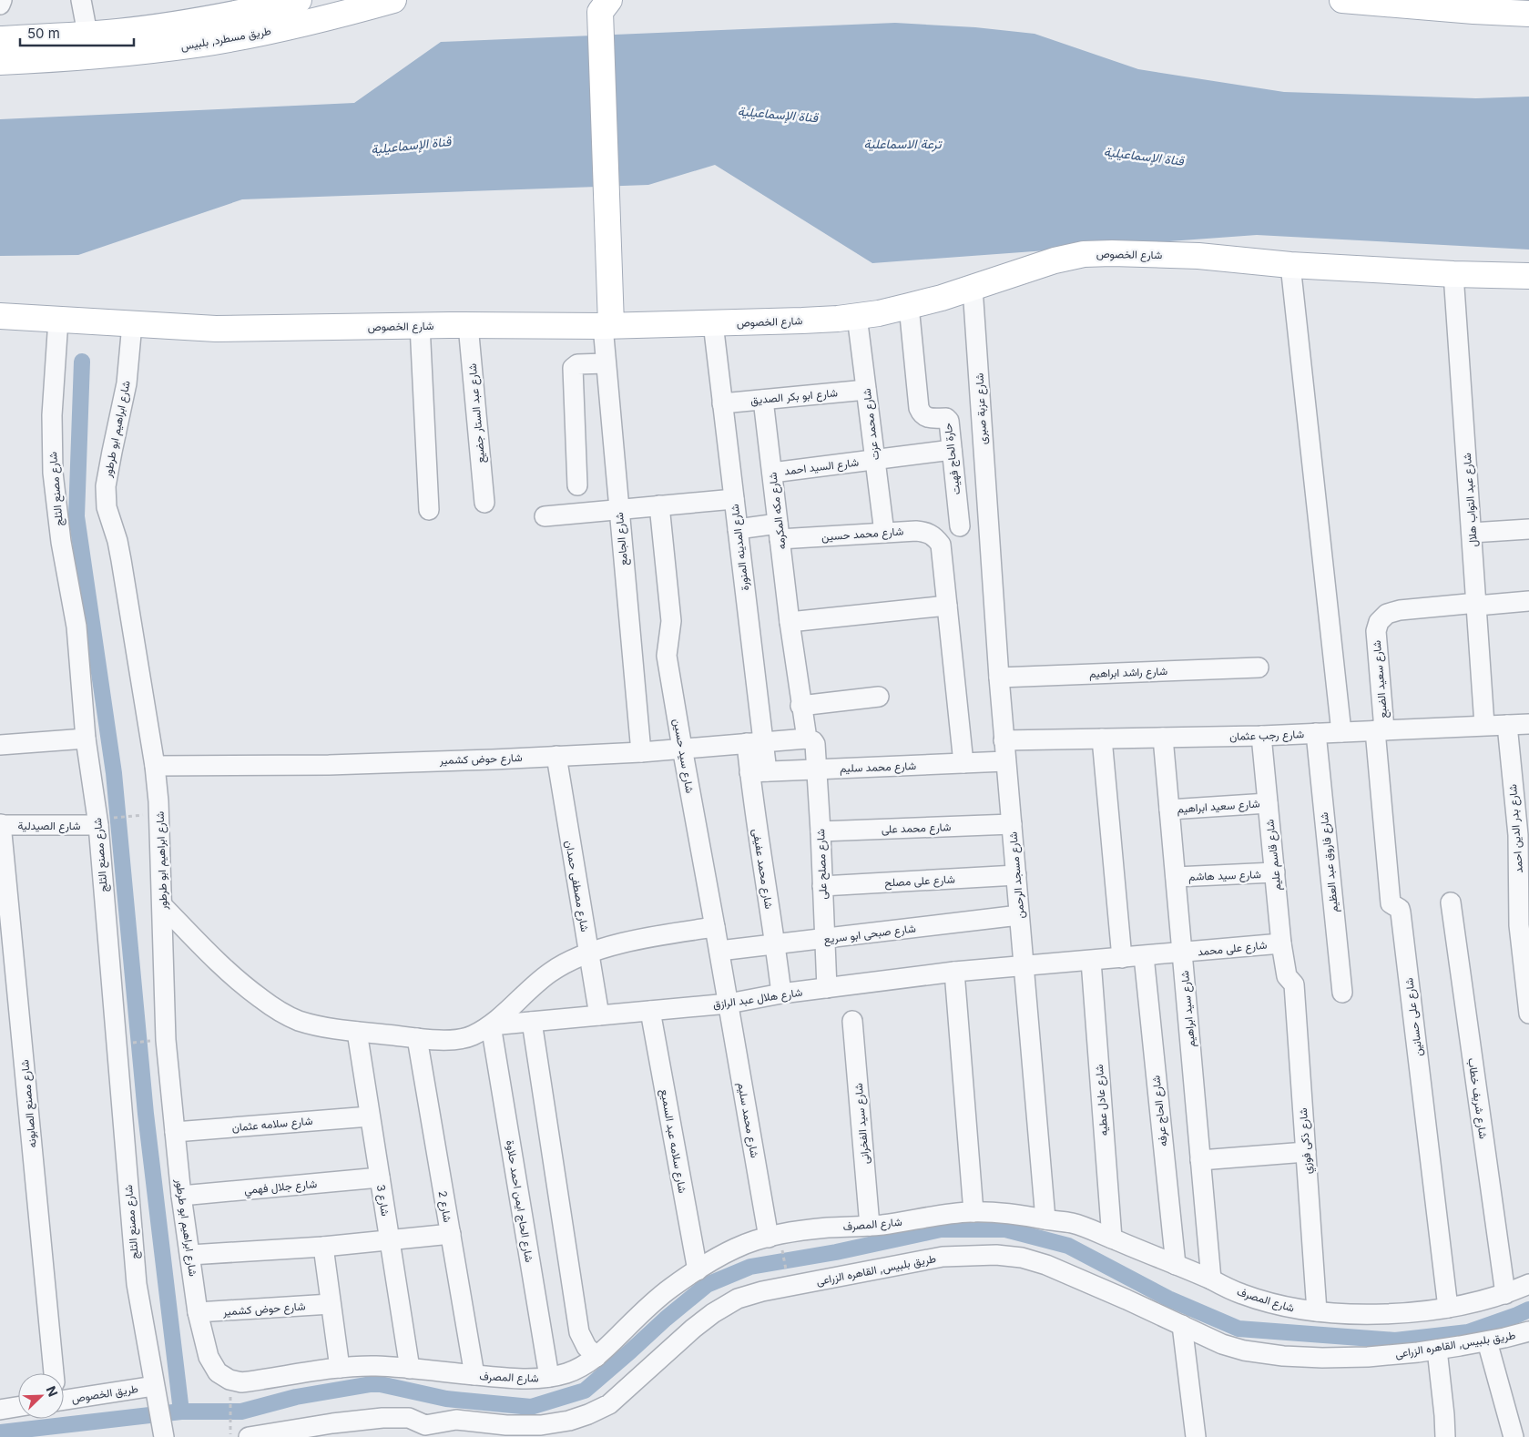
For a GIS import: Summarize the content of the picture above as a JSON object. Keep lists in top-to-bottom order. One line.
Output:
{"streets":{"main road":["طريق مسطرد, بلبيس","شارع الخصوص"],"street":["شارع ابو بكر الصديق","شارع عزبة صبرى","شارع عبد الستار جضيع","شارع محمد عزت","شارع ابراهيم ابو طرطور","حارة الحاج فهيت","شارع السيد احمد","شارع مصنع الثلج","شارع عبد التواب هلال","شارع مكه المكرمه","شارع محمد حسين","شارع الجامع","شارع المدينه المنورة","شارع راشد ابراهيم","شارع سعيد الضبع","شارع رجب عثمان","شارع سيد حسين","شارع حوض كشمير","شارع محمد سليم","شارع سعيد ابراهيم","شارع الصيدلية","شارع محمد على","شارع بدر الدين احمد","شارع قاسم عليم","شارع فاروق عبد العظيم","شارع مصلح على","شارع محمد عفيفى","شارع مسجد الرحمن","شارع سيد هاشم","شارع على مصلح","شارع مصطفى حمدان","شارع صبحى ابو سريع","شارع على محمد","شارع هلال عبد الرازق","شارع سيد ابراهيم","شارع على حسانين","شارع شريف خطاب","شارع عادل عطيه","شارع مصنع الصابونه","شارع الحاج عرفه","شارع سلامه عثمان","شارع سيد الفخرانى","شارع سلامه عبد السميع","شارع ذكى فوزي","شارع جلال فهمي","شارع 3","شارع الحاج ايمن احمد حلاوة","شارع 2","شارع المصرف","طريق بلبيس, القاهره الزراعى","طريق الخصوص"]},"crossings":[["شارع الخصوص","شارع عزبة صبرى"],["شارع الخصوص","شارع عبد الستار جضيع"],["شارع الخصوص","شارع محمد عزت"],["شارع الخصوص","شارع ابراهيم ابو طرطور"],["شارع الخصوص","حارة الحاج فهيت"],["شارع الخصوص","شارع مصنع الثلج"],["شارع الخصوص","شارع عبد التواب هلال"],["شارع الخصوص","شارع الجامع"],["شارع الخصوص","شارع المدينه المنورة"],["شارع ابو بكر الصديق","شارع محمد عزت"],["شارع ابو بكر الصديق","شارع مكه المكرمه"],["شارع ابو بكر الصديق","شارع المدينه المنورة"],["شارع عزبة صبرى","شارع مسجد الرحمن"],["شارع محمد عزت","شارع السيد احمد"],["شارع محمد عزت","شارع محمد حسين"],["شارع ابراهيم ابو طرطور","شارع حوض كشمير"],["شارع ابراهيم ابو طرطور","شارع سلامه عثمان"],["شارع ابراهيم ابو طرطور","شارع جلال فهمي"],["شارع ابراهيم ابو طرطور","شارع المصرف"],["حارة الحاج فهيت","شارع السيد احمد"],["شارع السيد احمد","شارع مكه المكرمه"],["شارع مصنع الثلج","شارع الصيدلية"],["شارع مصنع الثلج","طريق الخصوص"],["شارع عبد التواب هلال","شارع سعيد الضبع"],["شارع عبد التواب هلال","شارع رجب عثمان"],["شارع مكه المكرمه","شارع محمد حسين"],["شارع مكه المكرمه","شارع حوض كشمير"],["شارع مكه المكرمه","شارع مصلح على"],["شارع محمد حسين","شارع المدينه المنورة"],["شارع الجامع","شارع حوض كشمير"],["شارع المدينه المنورة","شارع حوض كشمير"],["شارع المدينه المنورة","شارع محمد عفيفى"],["شارع راشد ابراهيم","شارع مسجد الرحمن"],["شارع سعيد الضبع","شارع رجب عثمان"],["شارع سعيد الضبع","شارع على حسانين"],["شارع رجب عثمان","شارع بدر الدين احمد"],["شارع رجب عثمان","شارع قاسم عليم"],["شارع رجب عثمان","شارع فاروق عبد العظيم"],["شارع رجب عثمان","شارع مسجد الرحمن"],["شارع رجب عثمان","شارع سيد ابراهيم"],["شارع رجب عثمان","شارع على حسانين"],["شارع سيد حسين","شارع حوض كشمير"],["شارع سيد حسين","شارع محمد سليم"],["شارع سيد حسين","شارع صبحى ابو سريع"],["شارع سيد حسين","شارع هلال عبد الرازق"],["شارع حوض كشمير","شارع مصلح على"],["شارع حوض كشمير","شارع محمد عفيفى"],["شارع حوض كشمير","شارع مصطفى حمدان"],["شارع محمد سليم","شارع مصلح على"],["شارع محمد سليم","شارع محمد عفيفى"],["شارع محمد سليم","شارع مسجد الرحمن"],["شارع محمد سليم","شارع هلال عبد الرازق"],["شارع محمد سليم","شارع المصرف"],["شارع سعيد ابراهيم","شارع قاسم عليم"],["شارع سعيد ابراهيم","شارع سيد ابراهيم"],["شارع الصيدلية","شارع مصنع الصابونه"],["شارع محمد على","شارع مصلح على"],["شارع محمد على","شارع مسجد الرحمن"],["شارع قاسم عليم","شارع سيد هاشم"],["شارع قاسم عليم","شارع على محمد"],["شارع قاسم عليم","شارع ذكى فوزي"],["شارع مصلح على","شارع على مصلح"],["شارع مصلح على","شارع صبحى ابو سريع"],["شارع مصلح على","شارع هلال عبد الرازق"],["شارع محمد عفيفى","شارع صبحى ابو سريع"],["شارع محمد عفيفى","شارع هلال عبد الرازق"],["شارع مسجد الرحمن","شارع على مصلح"],["شارع مسجد الرحمن","شارع صبحى ابو سريع"],["شارع مسجد الرحمن","شارع هلال عبد الرازق"],["شارع مسجد الرحمن","شارع المصرف"],["شارع سيد هاشم","شارع سيد ابراهيم"],["شارع مصطفى حمدان","شارع هلال عبد الرازق"],["شارع على محمد","شارع هلال عبد الرازق"],["شارع على محمد","شارع سيد ابراهيم"],["شارع على محمد","شارع عادل عطيه"],["شارع على محمد","شارع الحاج عرفه"],["شارع هلال عبد الرازق","شارع عادل عطيه"],["شارع هلال عبد الرازق","شارع سلامه عبد السميع"],["شارع هلال عبد الرازق","شارع الحاج ايمن احمد حلاوة"],["شارع سيد ابراهيم","شارع المصرف"],["شارع على حسانين","شارع المصرف"],["شارع شريف خطاب","شارع المصرف"],["شارع عادل عطيه","شارع المصرف"],["شارع الحاج عرفه","شارع المصرف"],["شارع سلامه عثمان","شارع 3"],["شارع سيد الفخرانى","شارع المصرف"],["شارع سلامه عبد السميع","شارع المصرف"],["شارع ذكى فوزي","شارع المصرف"],["شارع جلال فهمي","شارع 3"],["شارع 3","شارع المصرف"],["شارع الحاج ايمن احمد حلاوة","شارع المصرف"],["شارع 2","شارع المصرف"]],"water":["قناة الإسماعيلية","ترعة الاسماعلية"],"scale_bar":"50 m","north":"top right"}
